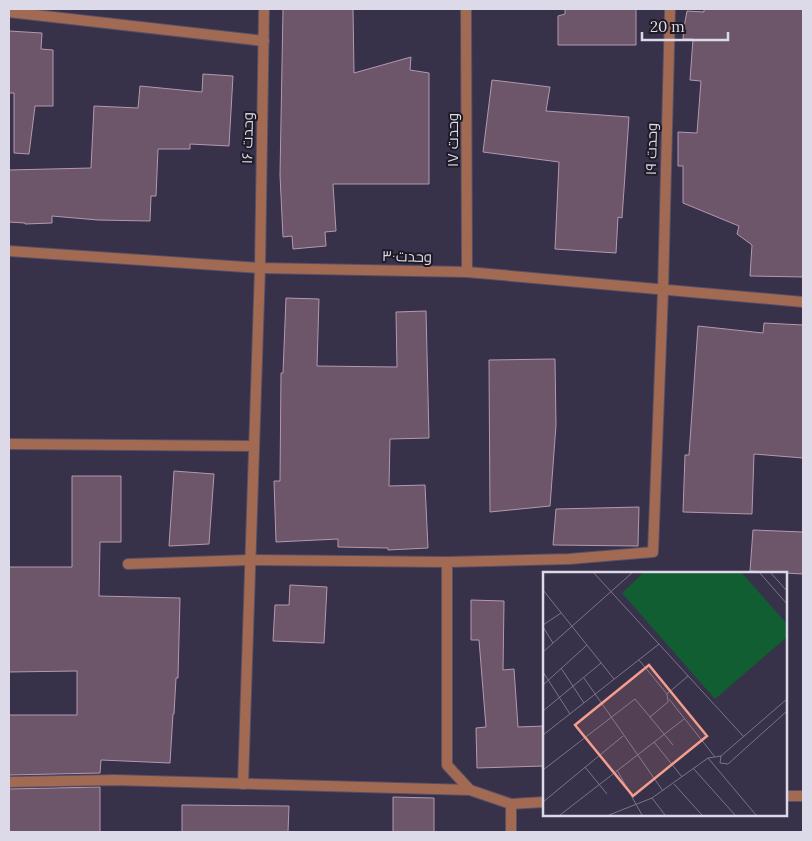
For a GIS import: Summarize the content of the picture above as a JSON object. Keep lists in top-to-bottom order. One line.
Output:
{"streets":{"street":["وحدت ۱۶","وحدت ۱۷","وحدت ۱۹","وحدت۳۰"]},"crossings":[["وحدت ۱۶","وحدت۳۰"],["وحدت ۱۷","وحدت۳۰"],["وحدت ۱۹","وحدت۳۰"]],"scale_bar":"20 m"}
